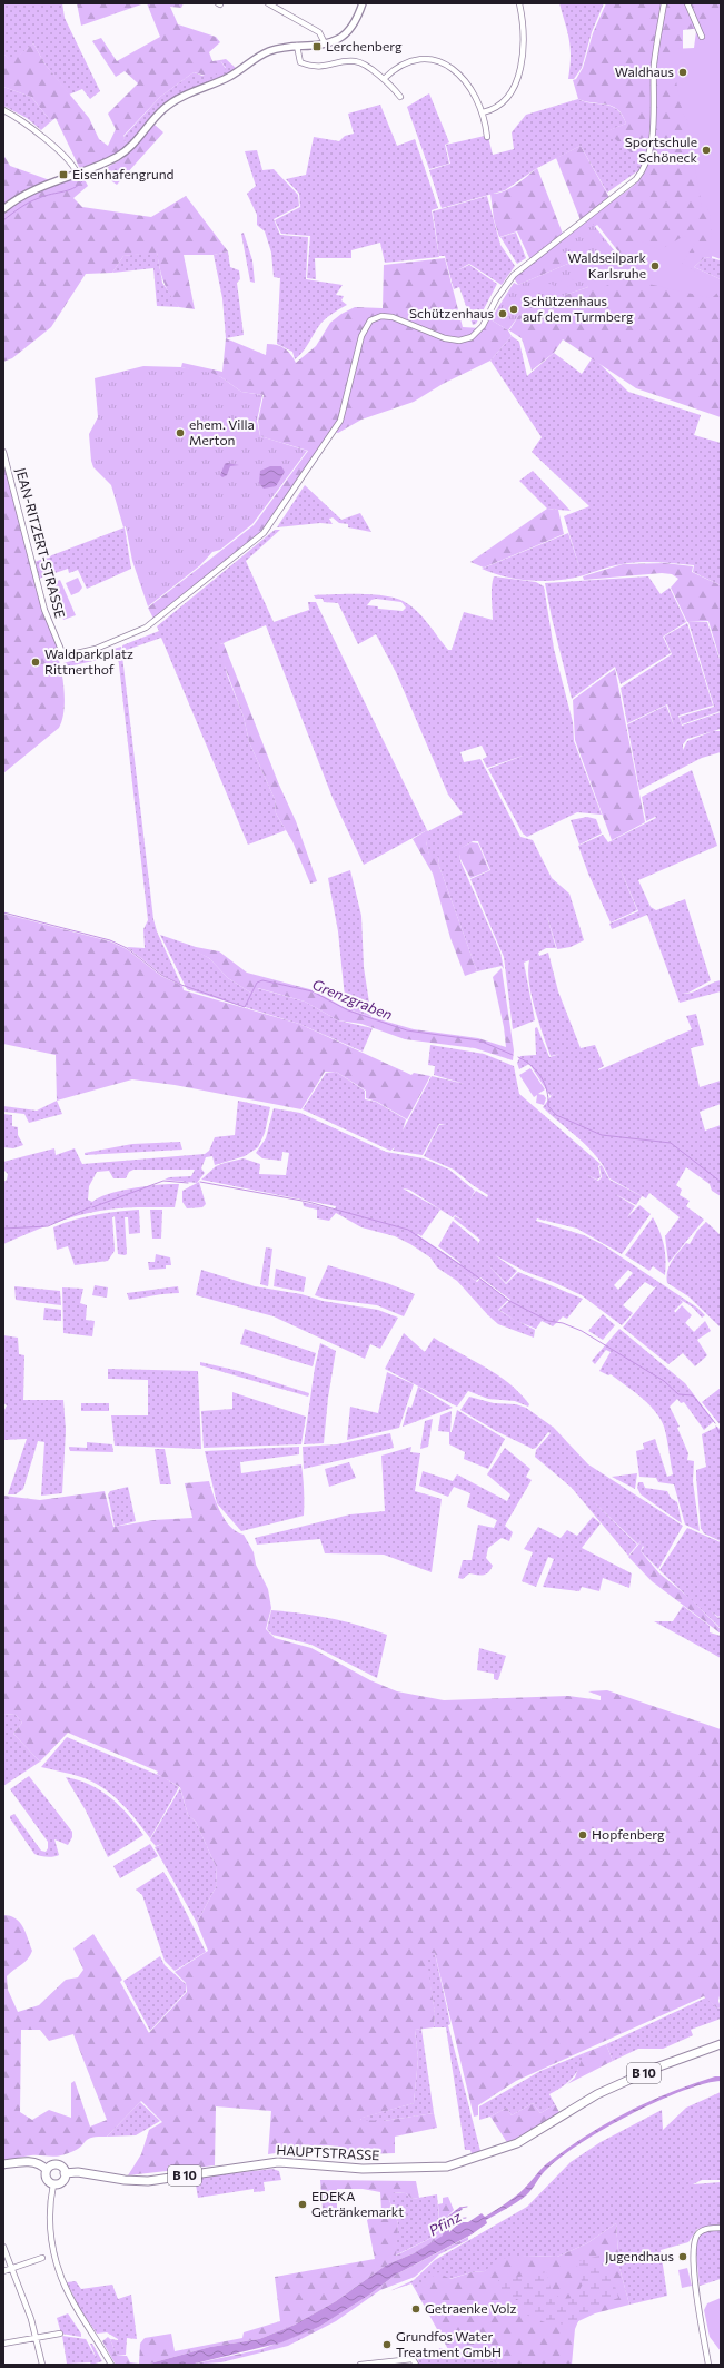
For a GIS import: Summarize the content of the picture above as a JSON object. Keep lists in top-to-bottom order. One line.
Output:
{"streets":{"main road":["B 10","HAUPTSTRASSE"],"street":["JEAN-RITZERT-STRASSE"]},"water":["Grenzgraben","Pfinz"],"places":{"transit":["Lerchenberg","Eisenhafengrund"],"other":["Waldhaus","Sportschule Schöneck","Waldseilpark Karlsruhe","Schützenhaus auf dem Turmberg","Schützenhaus","ehem. Villa Merton","Waldparkplatz Rittnerthof","Hopfenberg","EDEKA Getränkemarkt","Jugendhaus","Getraenke Volz","Grundfos Water Treatment GmbH"]}}
